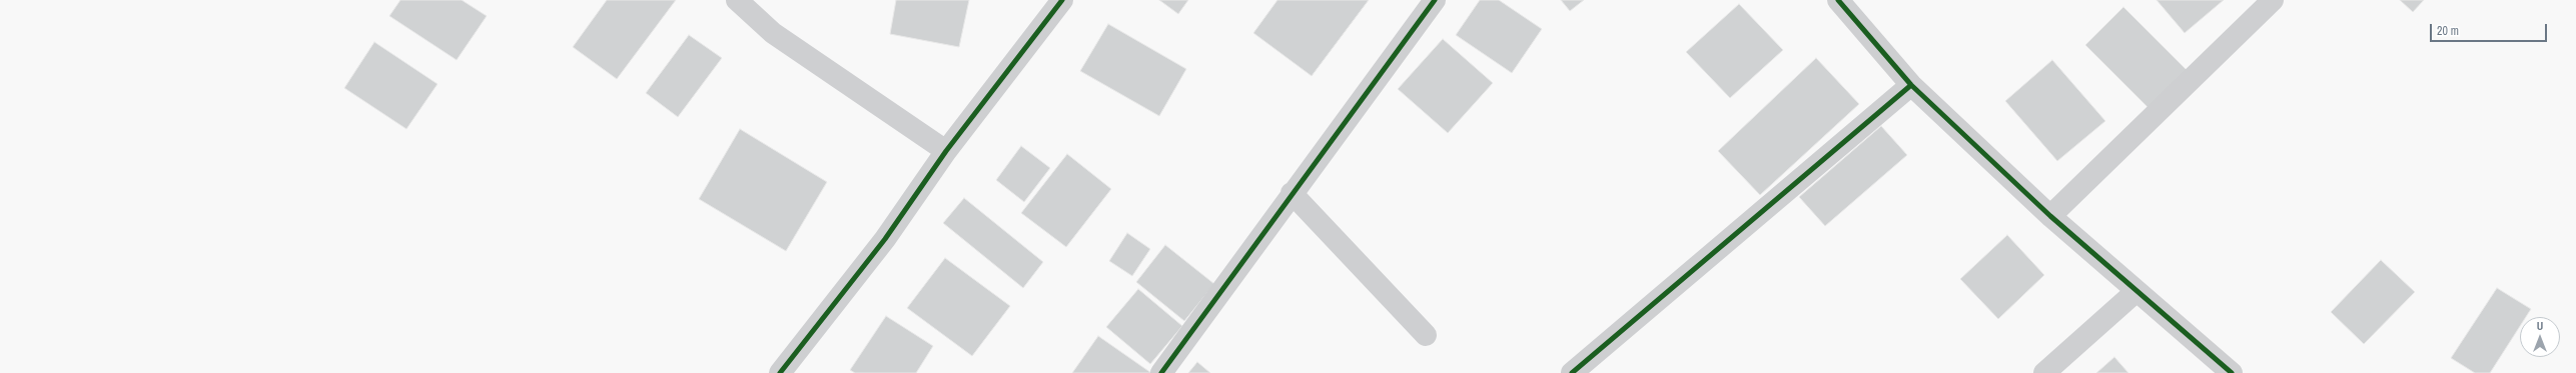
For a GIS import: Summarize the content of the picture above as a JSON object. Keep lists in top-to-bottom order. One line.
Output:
{"scale_bar":"20 m","north":"top"}
